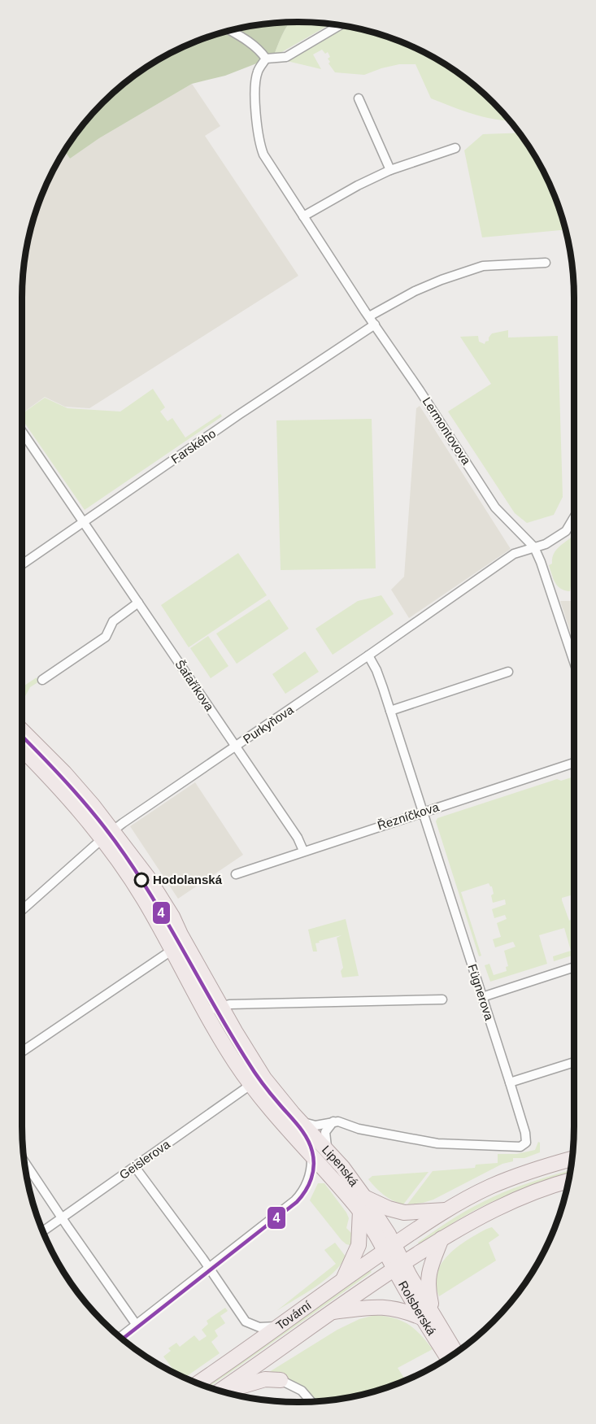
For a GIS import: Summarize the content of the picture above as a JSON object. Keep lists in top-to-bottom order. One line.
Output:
{"streets":{"main road":["Lipenská","Rolsberská","Tovární"],"street":["Lermontovova","Farského","Šafaříkova","Purkyňova","Řezníčkova","Fügnerova","Geislerova"]},"crossings":[["Lermontovova","Farského"],["Lermontovova","Purkyňova"],["Farského","Šafaříkova"],["Šafaříkova","Purkyňova"],["Šafaříkova","Řezníčkova"],["Purkyňova","Fügnerova"],["Purkyňova","Lipenská"],["Řezníčkova","Fügnerova"],["Fügnerova","Lipenská"]],"places":["Hodolanská"],"lines":["transit line 4"]}
